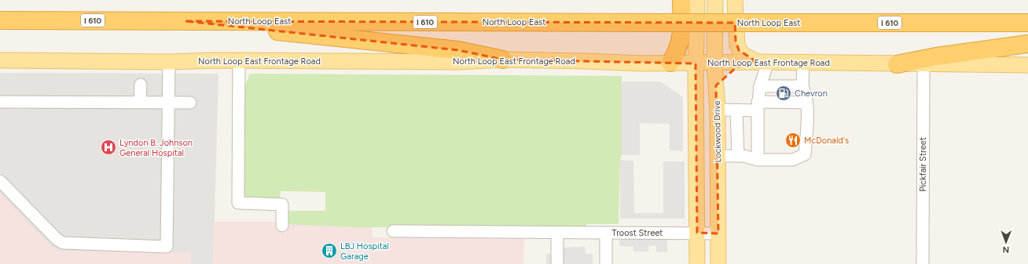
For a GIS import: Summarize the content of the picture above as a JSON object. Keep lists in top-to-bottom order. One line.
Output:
{"streets":{"highway":["I 610","North Loop East"],"main road":["North Loop East Frontage Road","Lockwood Drive"],"street":["Pickfair Street","Troost Street"]},"crossings":[["North Loop East Frontage Road","Lockwood Drive"],["North Loop East Frontage Road","Pickfair Street"],["Lockwood Drive","Troost Street"]],"places":{"fuel station":["Chevron"],"restaurant":["McDonald's"],"hospital":["Lyndon B. Johnson General Hospital"],"building":["LBJ Hospital Garage"]},"north":"bottom"}
